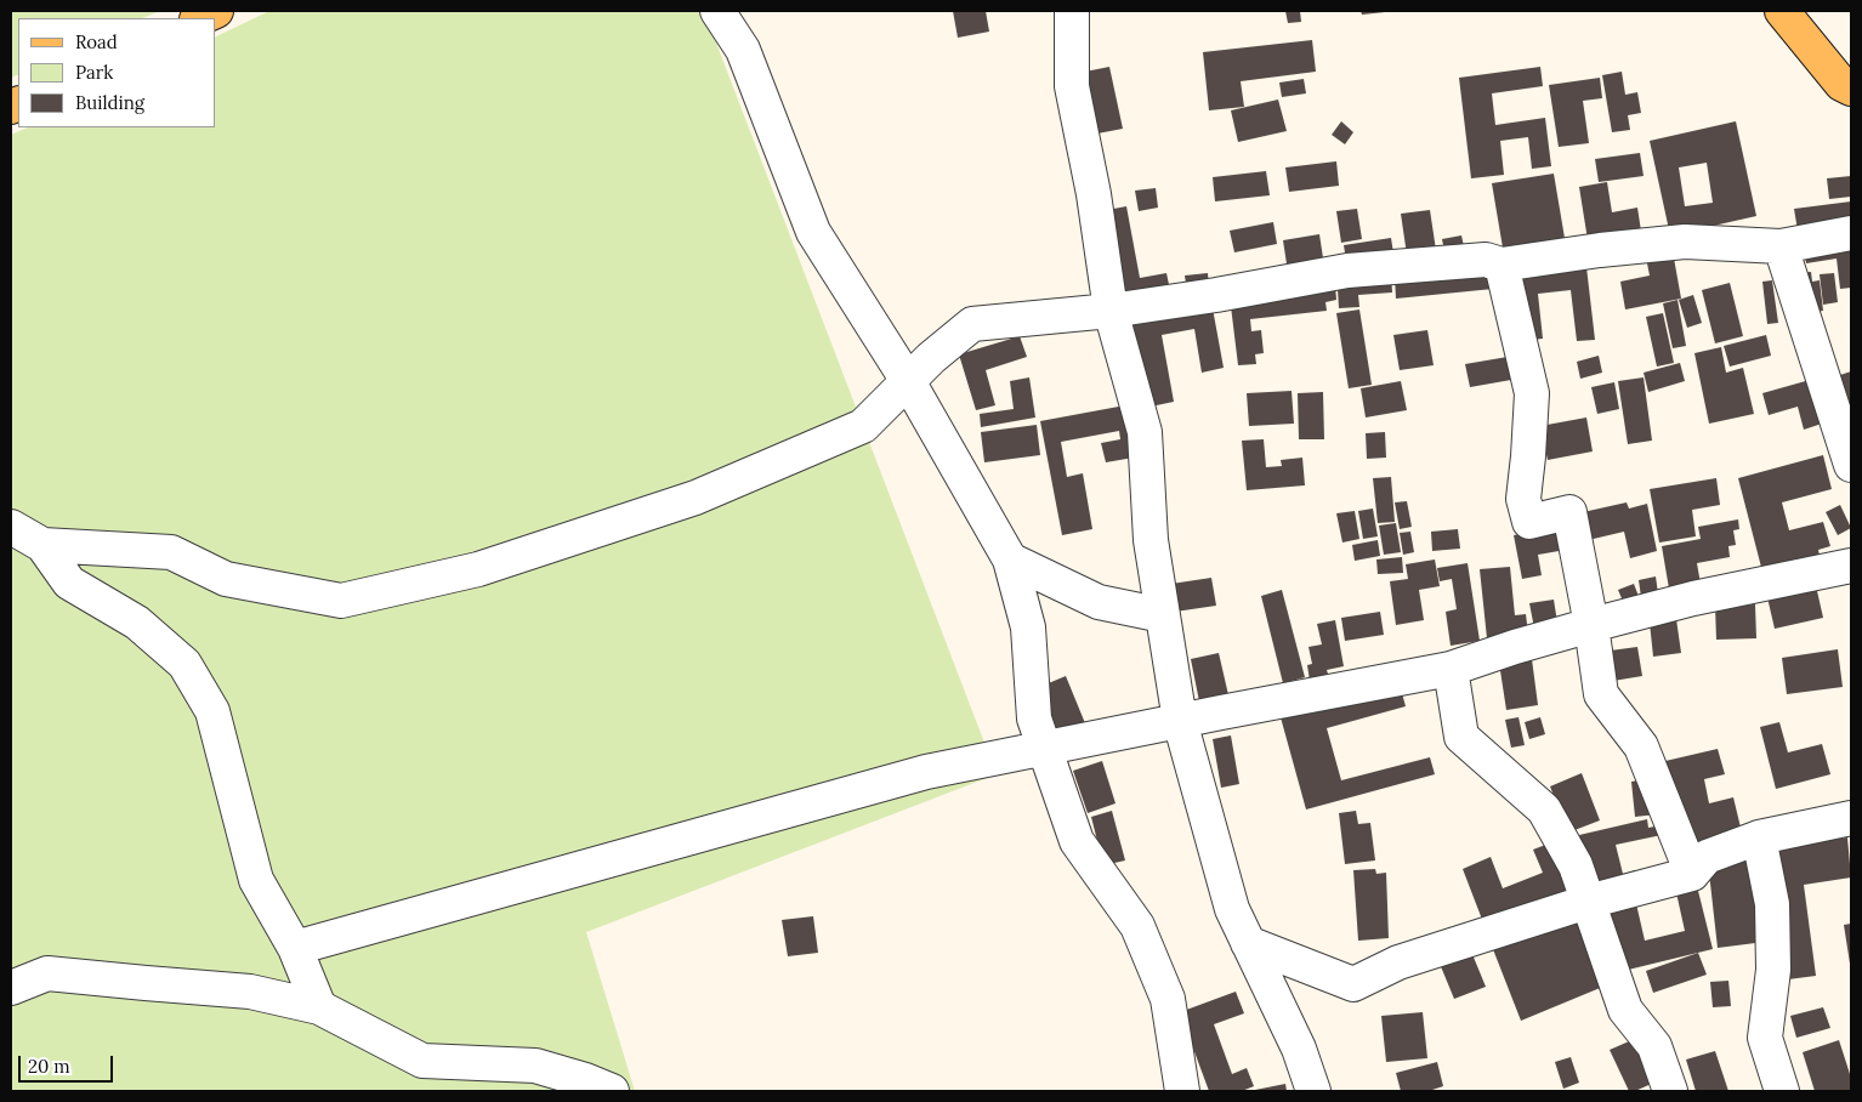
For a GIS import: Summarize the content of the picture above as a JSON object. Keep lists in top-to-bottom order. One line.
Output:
{"legend":["Road","Park","Building"],"scale_bar":"20 m"}
